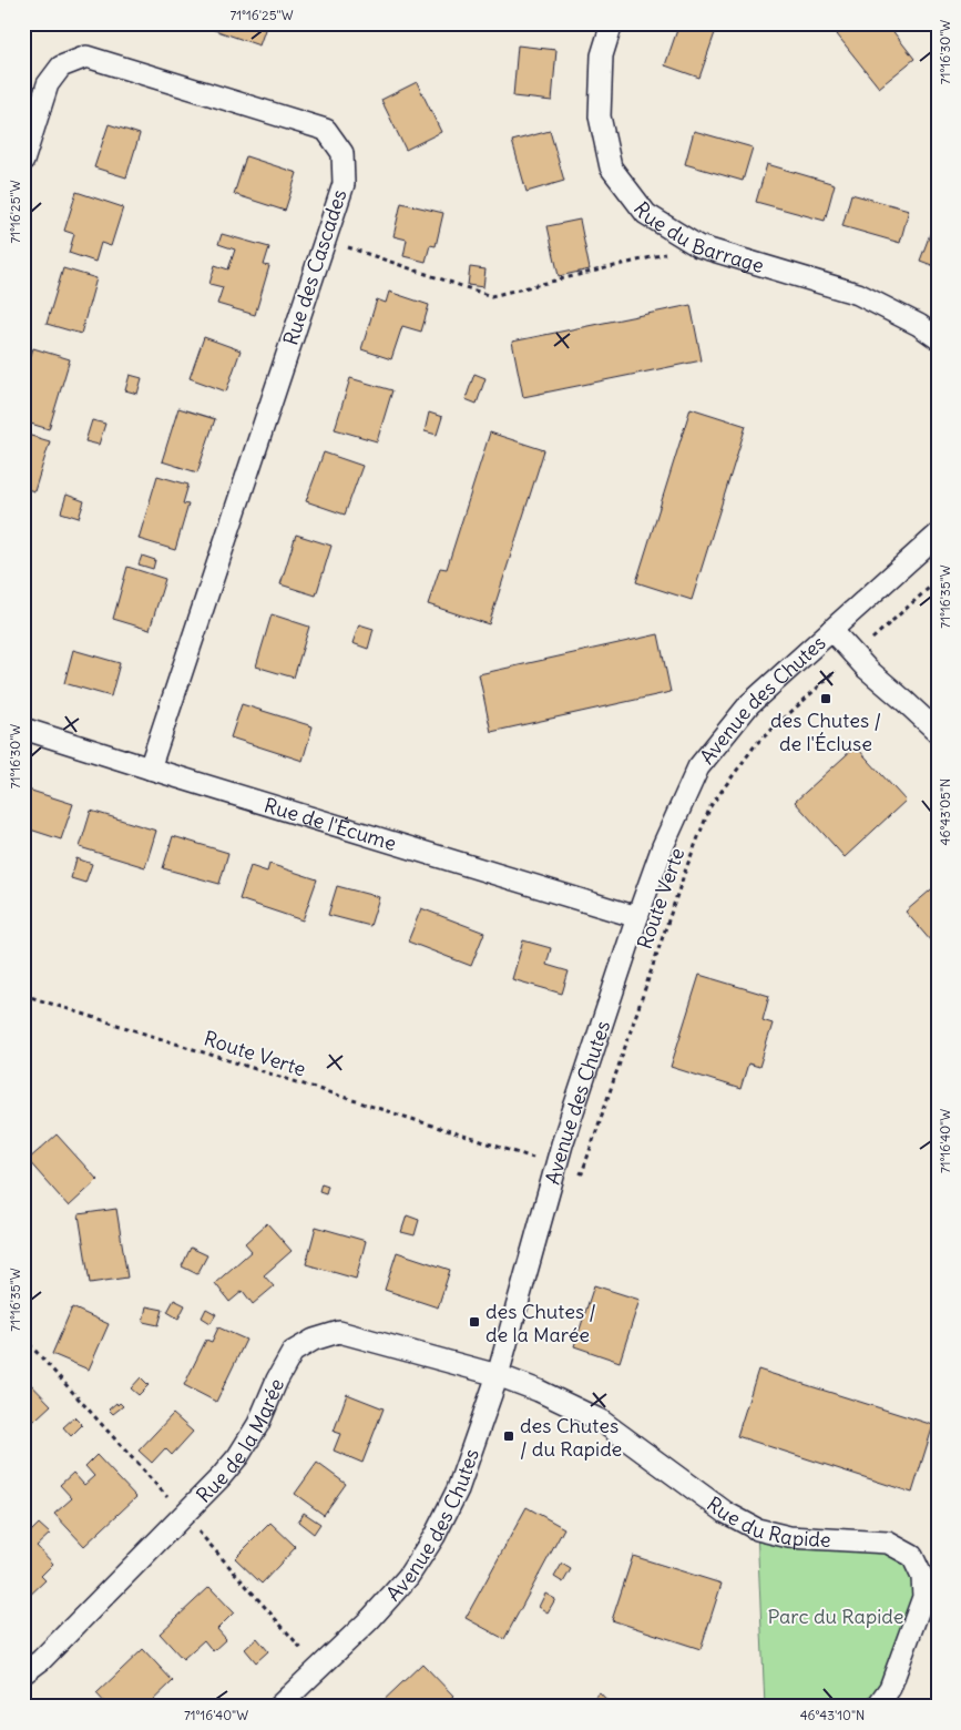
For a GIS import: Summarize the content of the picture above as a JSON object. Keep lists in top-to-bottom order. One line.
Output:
{"streets":{"street":["Rue du Barrage","Rue des Cascades","Avenue des Chutes","Rue de l'Écume","Rue de la Marée","Rue du Rapide"],"path":["Route Verte"]},"crossings":[["Rue des Cascades","Rue de l'Écume"],["Avenue des Chutes","Rue de l'Écume"],["Avenue des Chutes","Rue de la Marée"],["Avenue des Chutes","Rue du Rapide"],["Rue de la Marée","Rue du Rapide"]],"parks":["Parc du Rapide"],"places":{"transit":["des Chutes / de l'Écluse","des Chutes / de la Marée","des Chutes / du Rapide"]},"coordinates":["71°16'25\"W","71°16'30\"W","71°16'35\"W","46°43'05\"N","71°16'40\"W","46°43'10\"N"]}
